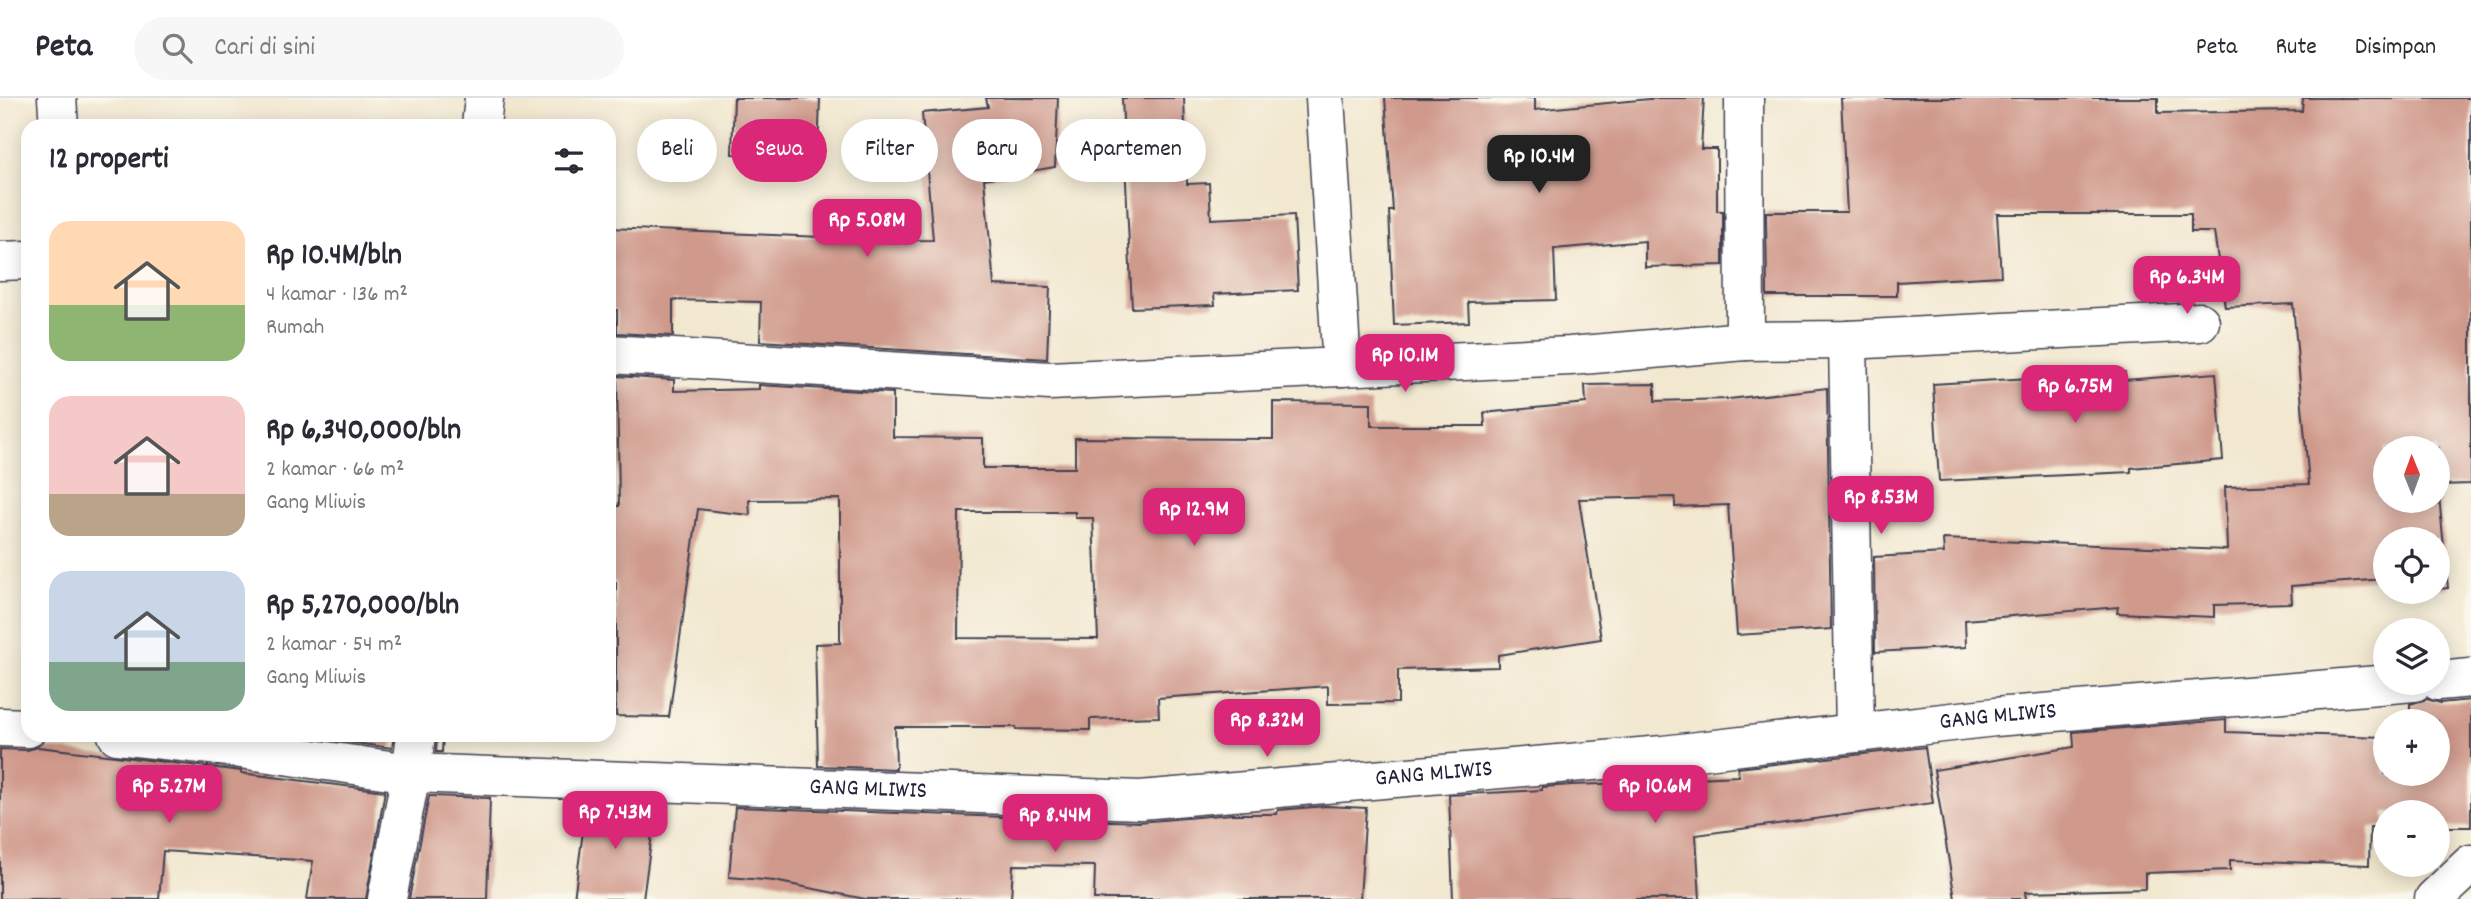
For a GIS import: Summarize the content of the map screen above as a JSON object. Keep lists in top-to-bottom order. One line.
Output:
{"streets":{"street":["GANG MLIWIS"]},"north":"top","page":{"header":"Peta","search":"Cari di sini","nav":["Peta","Rute","Disimpan"],"chip":["Beli","Sewa","Filter","Baru","Apartemen"],"heading":"12 properti","price":["Rp 10.4M","Rp 5.08M","Rp 6.34M","Rp 10.1M","Rp 6.75M","Rp 8.53M","Rp 12.9M","Rp 8.32M","Rp 5.27M","Rp 10.6M","Rp 7.43M","Rp 8.44M"],"list":[{"name":"Rp 10.4M/bln","note":"4 kamar · 136 m² · Rumah"},{"name":"Rp 6,340,000/bln","note":"2 kamar · 66 m² · Gang Mliwis"},{"name":"Rp 5,270,000/bln","note":"2 kamar · 54 m² · Gang Mliwis"}],"map_buttons":["+","−"]}}
